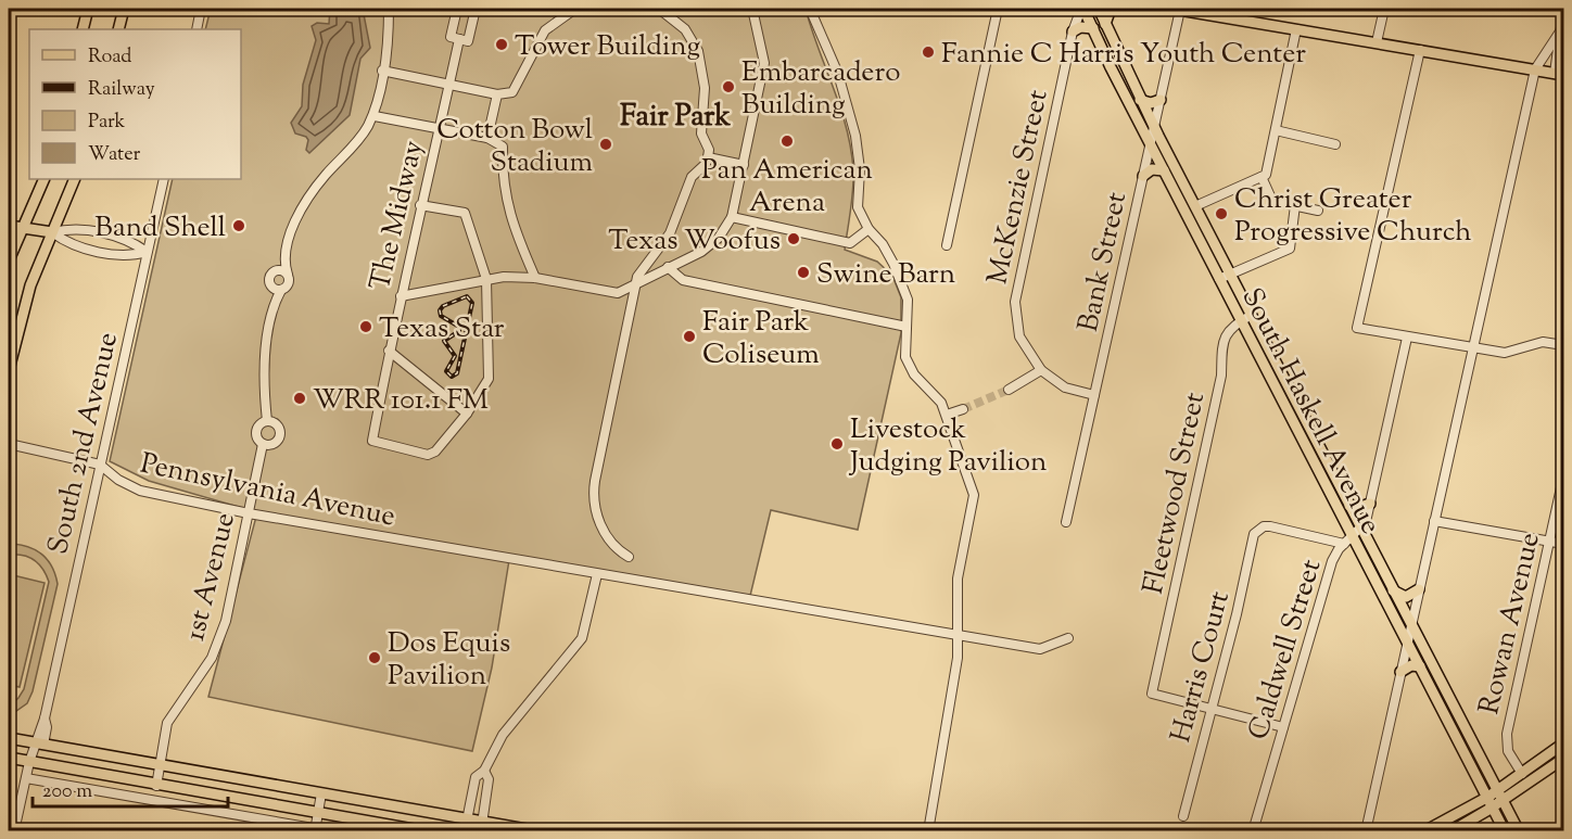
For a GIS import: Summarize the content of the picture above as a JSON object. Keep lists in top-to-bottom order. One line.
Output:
{"streets":{"main road":["South Haskell Avenue"],"street":["McKenzie Street","The Midway","Bank Street","South 2nd Avenue","Pennsylvania Avenue","Fleetwood Street","1st Avenue","Rowan Avenue","Caldwell Street","Harris Court"]},"crossings":[["McKenzie Street","South Haskell Avenue"],["Bank Street","South Haskell Avenue"],["South Haskell Avenue","Fleetwood Street"],["South Haskell Avenue","Caldwell Street"],["South Haskell Avenue","Harris Court"],["South 2nd Avenue","Pennsylvania Avenue"],["Pennsylvania Avenue","1st Avenue"],["Fleetwood Street","Harris Court"],["Caldwell Street","Harris Court"]],"districts":["Fair Park"],"places":["Tower Building","Fannie C Harris Youth Center","Embarcadero Building","Pan American Arena","Cotton Bowl Stadium","Christ Greater Progressive Church","Band Shell","Texas Woofus","Swine Barn","Texas Star","Fair Park Coliseum","WRR 101.1 FM","Livestock Judging Pavilion","Dos Equis Pavilion"],"legend":["Road","Railway","Park","Water"],"scale_bar":"200 m"}
